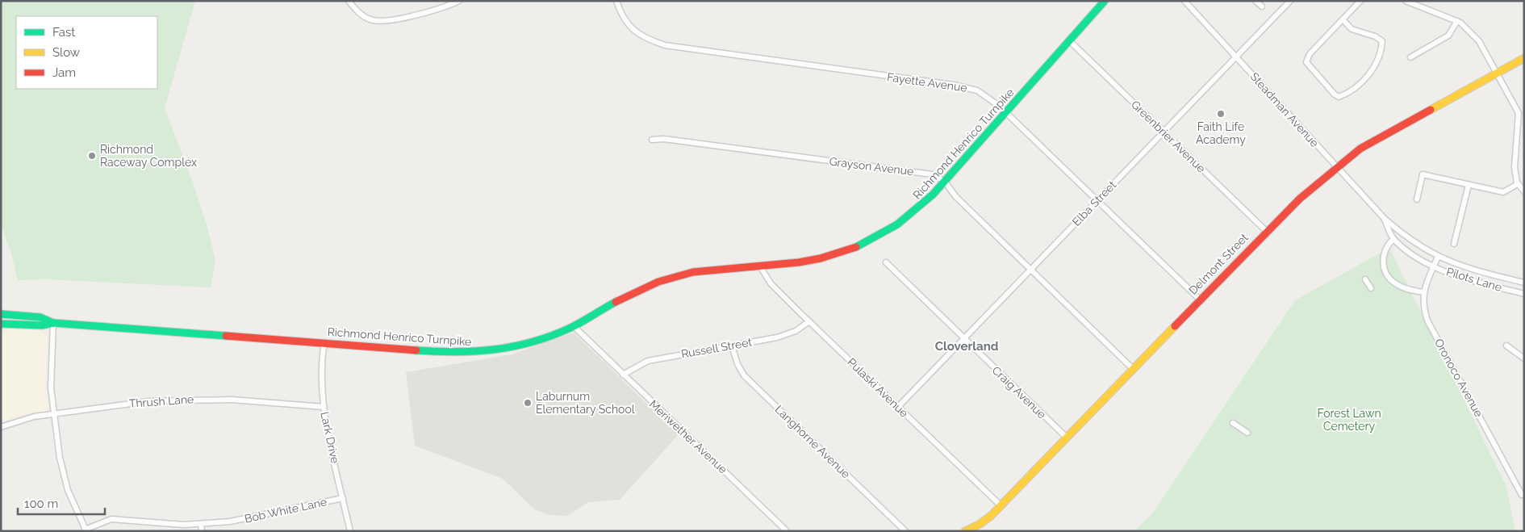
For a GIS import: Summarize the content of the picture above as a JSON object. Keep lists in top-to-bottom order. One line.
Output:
{"streets":{"main road":["Richmond Henrico Turnpike","Delmont Street"],"street":["Fayette Avenue","Steadman Avenue","Greenbrier Avenue","Grayson Avenue","Elba Street","Pilots Lane","Russell Street","Oronoco Avenue","Pulaski Avenue","Craig Avenue","Thrush Lane","Meriwether Avenue","Lark Drive","Langhorne Avenue","Bob White Lane"]},"crossings":[["Fayette Avenue","Richmond Henrico Turnpike"],["Fayette Avenue","Elba Street"],["Fayette Avenue","Delmont Street"],["Steadman Avenue","Elba Street"],["Steadman Avenue","Delmont Street"],["Steadman Avenue","Pilots Lane"],["Greenbrier Avenue","Richmond Henrico Turnpike"],["Greenbrier Avenue","Elba Street"],["Greenbrier Avenue","Delmont Street"],["Richmond Henrico Turnpike","Grayson Avenue"],["Richmond Henrico Turnpike","Pulaski Avenue"],["Richmond Henrico Turnpike","Meriwether Avenue"],["Richmond Henrico Turnpike","Lark Drive"],["Grayson Avenue","Elba Street"],["Grayson Avenue","Delmont Street"],["Elba Street","Pulaski Avenue"],["Elba Street","Craig Avenue"],["Delmont Street","Pulaski Avenue"],["Delmont Street","Craig Avenue"],["Pilots Lane","Oronoco Avenue"],["Russell Street","Pulaski Avenue"],["Russell Street","Meriwether Avenue"],["Russell Street","Langhorne Avenue"],["Thrush Lane","Lark Drive"],["Lark Drive","Bob White Lane"]],"districts":["Cloverland"],"parks":["Forest Lawn Cemetery"],"places":["Faith Life Academy","Richmond Raceway Complex","Laburnum Elementary School"],"legend":["Fast","Slow","Jam"],"scale_bar":"100 m"}
